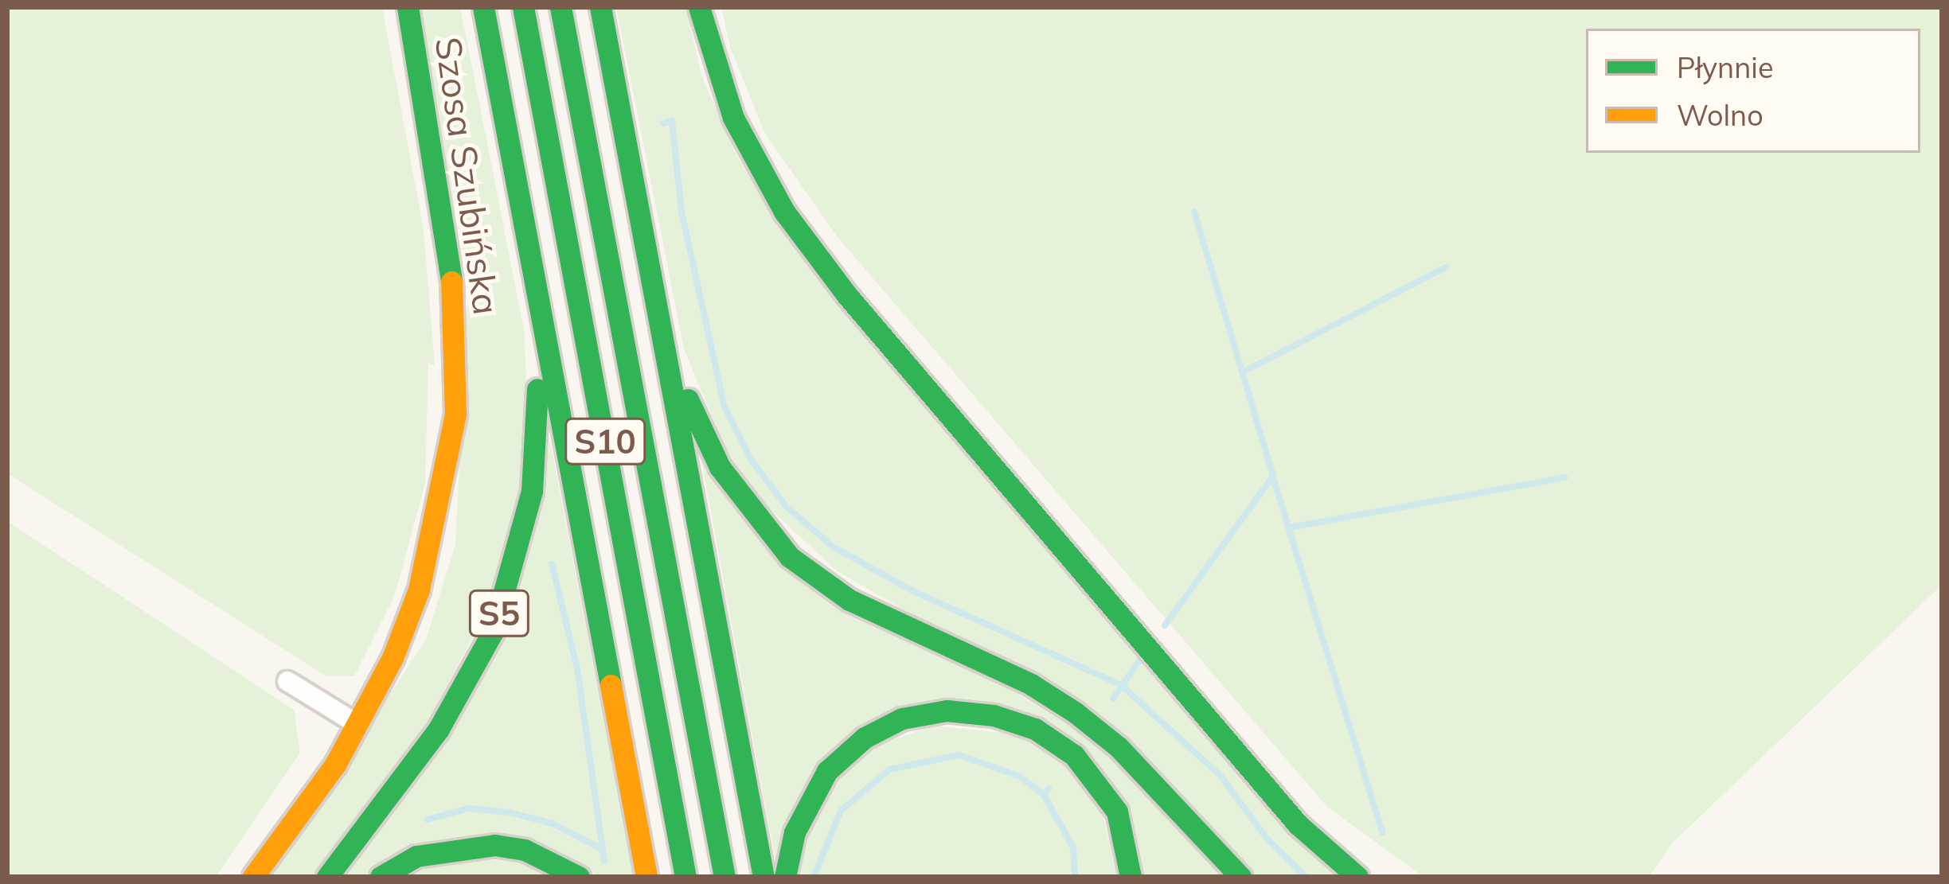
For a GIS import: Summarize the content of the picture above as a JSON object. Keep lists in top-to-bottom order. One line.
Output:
{"streets":{"main road":["Szosa Szubińska","S10","S5"]},"legend":["Płynnie","Wolno"]}
